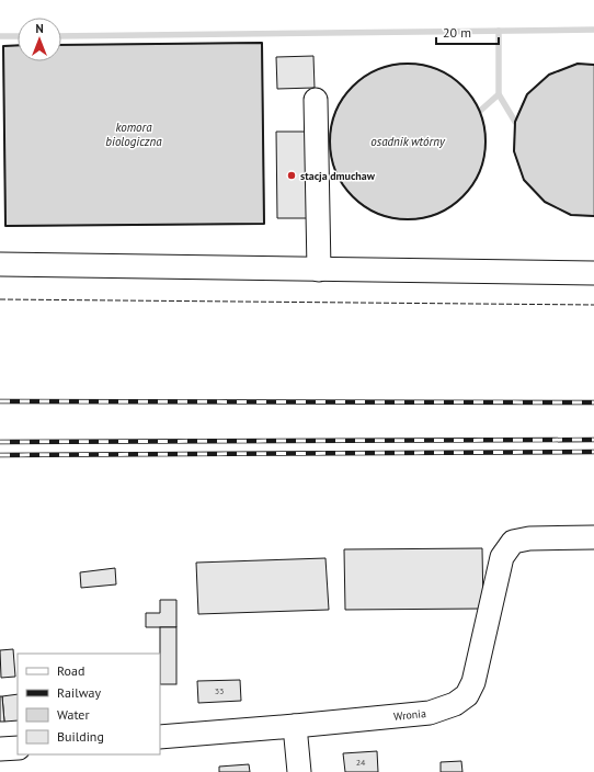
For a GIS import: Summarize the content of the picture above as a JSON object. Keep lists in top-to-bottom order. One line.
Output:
{"streets":{"street":["Wronia"]},"water":["komora biologiczna","osadnik wtórny"],"places":["stacja dmuchaw"],"house_numbers":["33","24"],"legend":["Road","Railway","Water","Building"],"scale_bar":"20 m","north":"top"}
